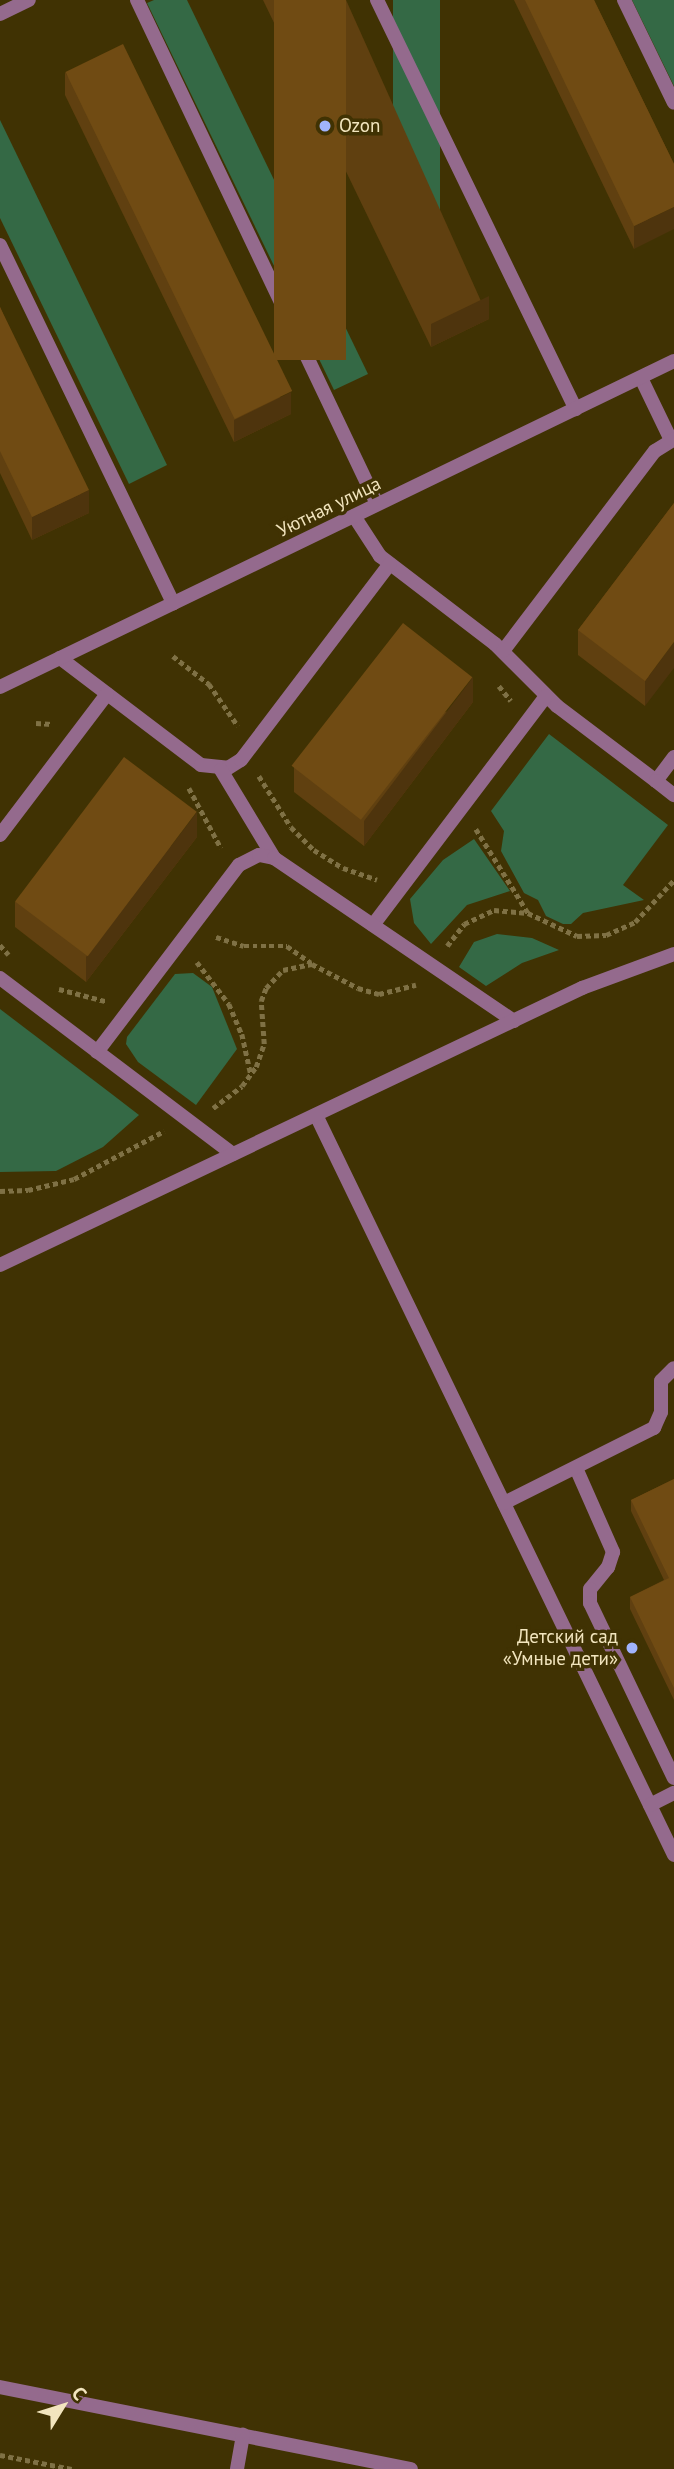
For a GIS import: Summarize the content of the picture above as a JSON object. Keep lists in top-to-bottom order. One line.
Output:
{"streets":{"street":["Уютная улица"]},"places":["Ozon","Детский сад «Умные дети»"],"north":"top right"}
